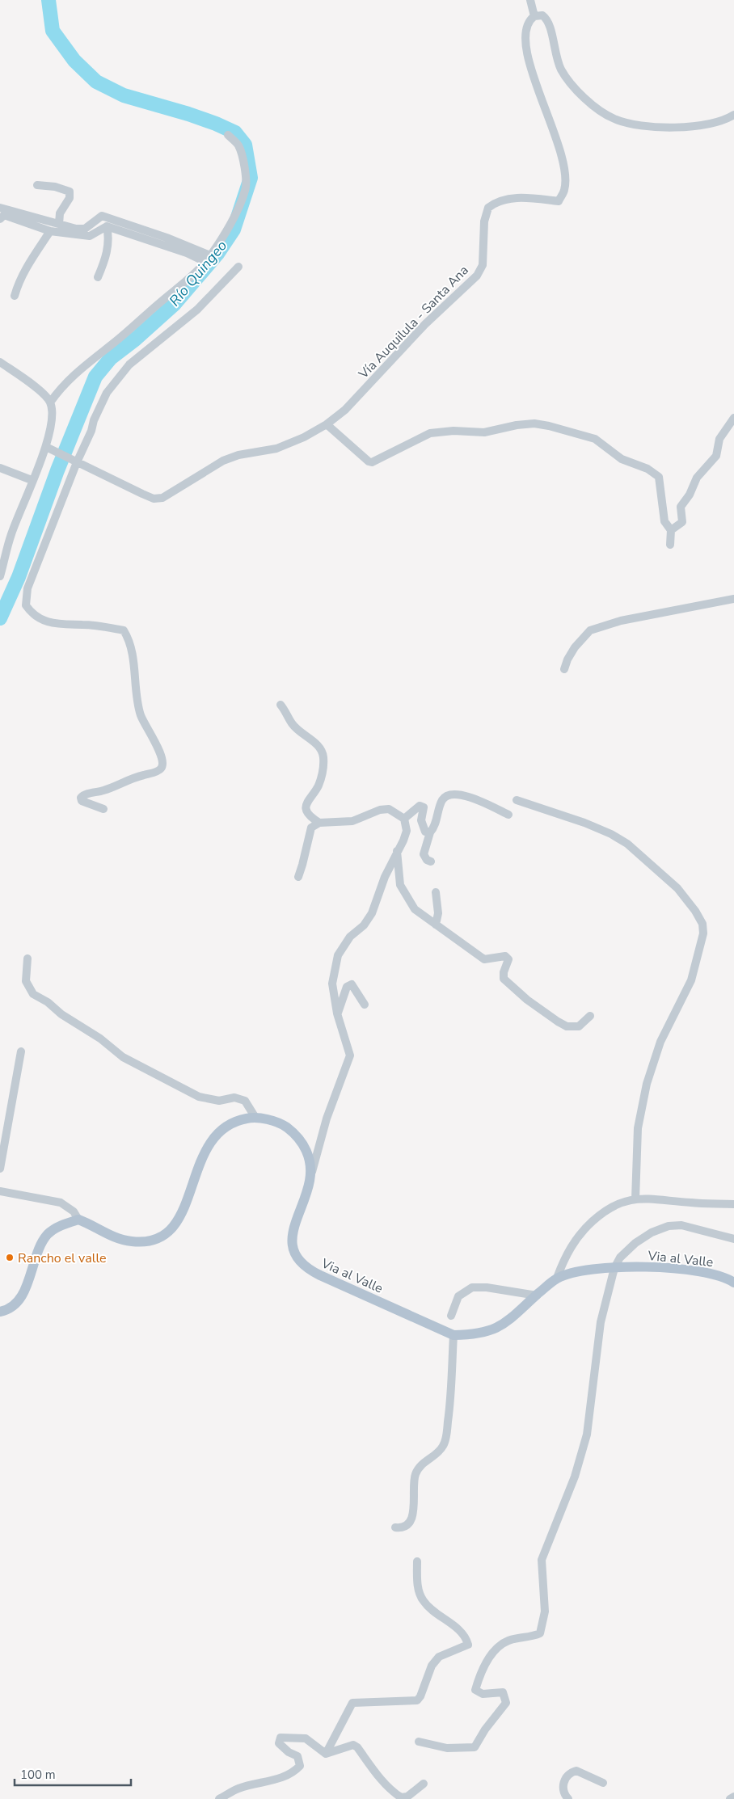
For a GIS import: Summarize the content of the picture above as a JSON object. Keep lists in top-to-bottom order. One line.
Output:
{"streets":{"main road":["Via al Valle"],"street":["Vía Auquilula - Santa Ana"]},"water":["Río Quingeo"],"places":["Rancho el valle"],"scale_bar":"100 m"}
